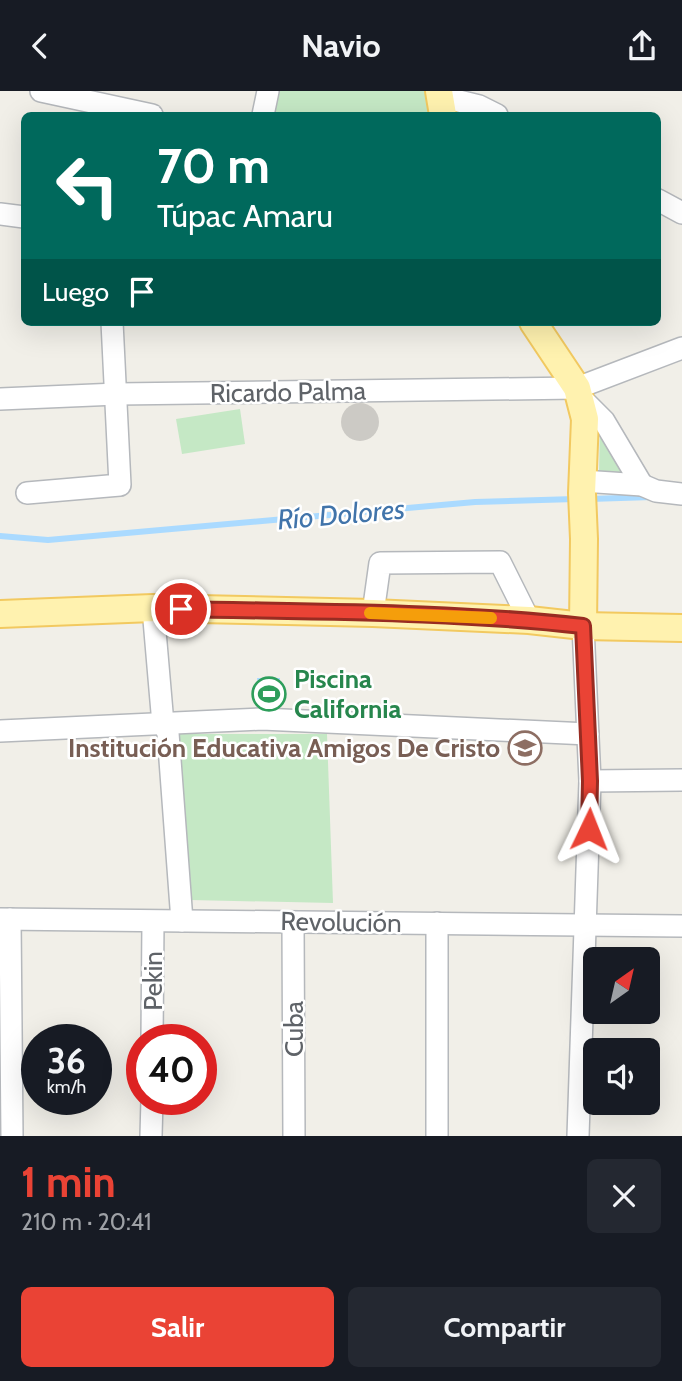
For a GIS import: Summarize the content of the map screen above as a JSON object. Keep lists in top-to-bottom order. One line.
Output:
{"streets":{"street":["Ricardo Palma","Revolución","Pekin","Cuba"]},"crossings":[["Revolución","Pekin"],["Revolución","Cuba"]],"water":["Río Dolores"],"places":{"sports":["Piscina California"],"school or university":["Institución Educativa Amigos De Cristo"]},"north":"top right","page":{"header":"Navio","turn":["70 m","Túpac Amaru"],"then":"Luego","speed":"36 km/h","limit":"40","heading":["1 min","210 m · 20:41"],"buttons":["Salir","Compartir"]}}
